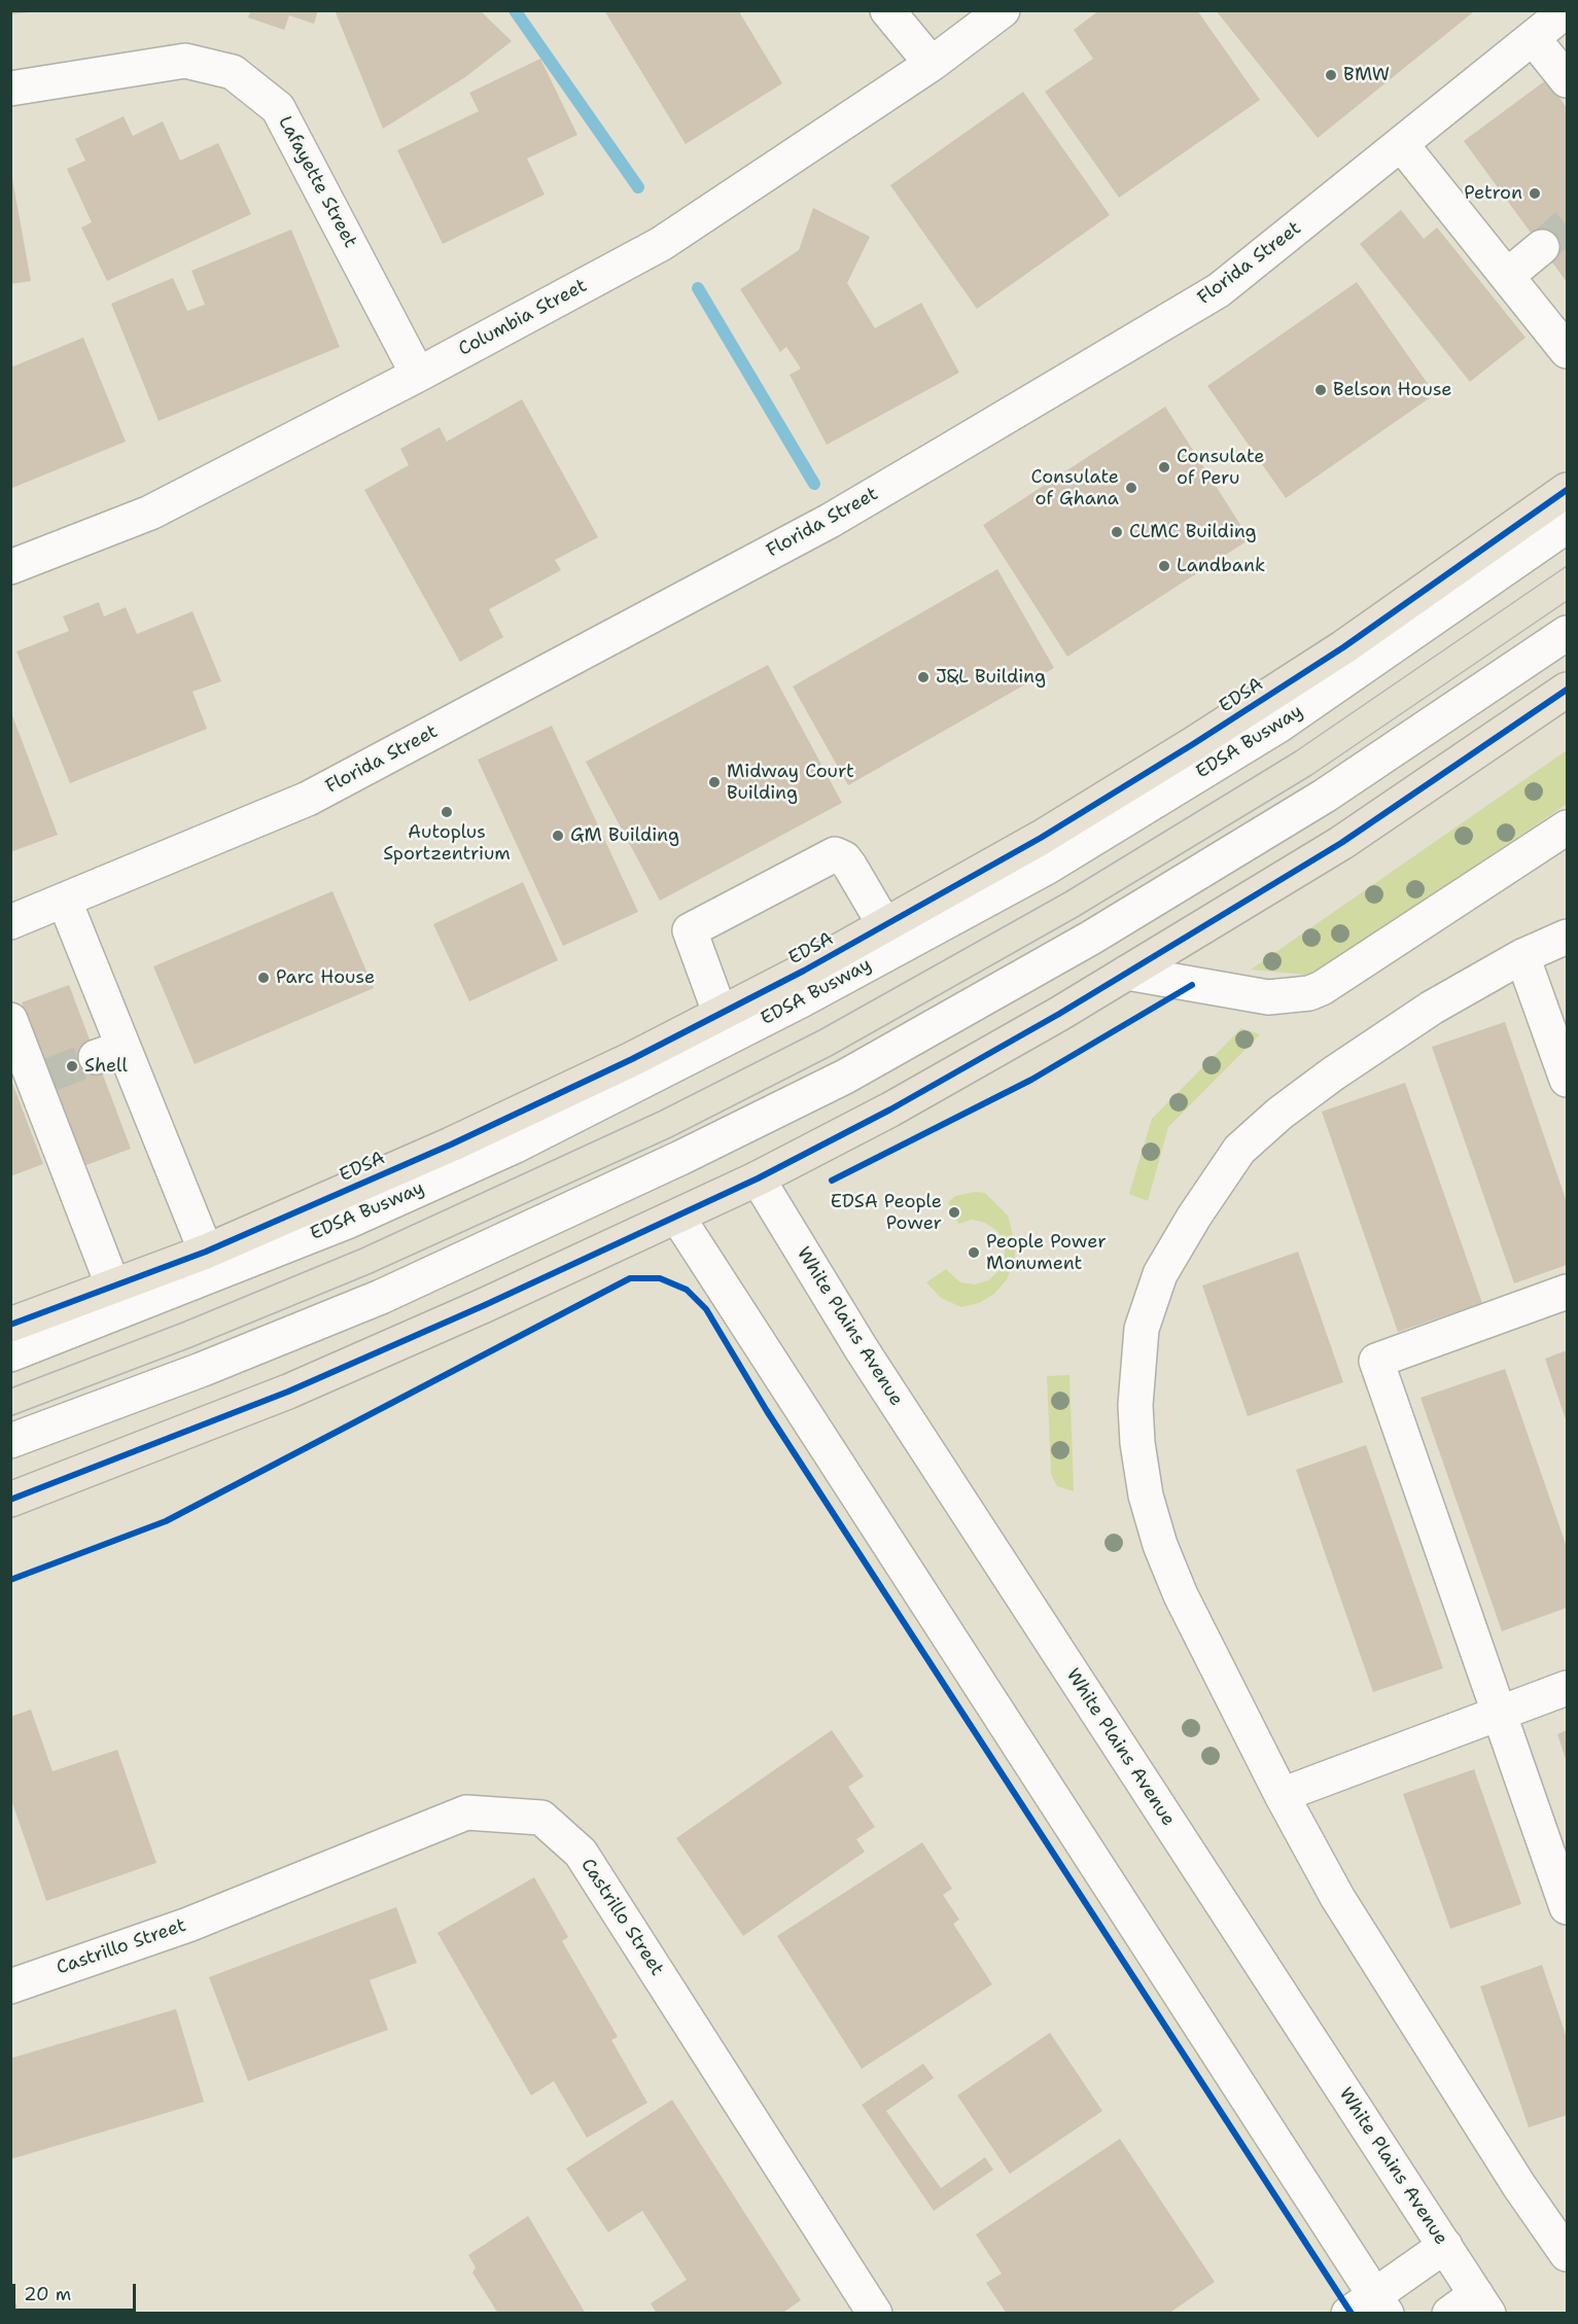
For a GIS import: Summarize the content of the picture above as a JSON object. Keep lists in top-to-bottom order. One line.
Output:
{"streets":{"highway":["EDSA"],"street":["Lafayette Street","Florida Street","Columbia Street","EDSA Busway","White Plains Avenue","Castrillo Street"]},"crossings":[["Lafayette Street","Columbia Street"]],"places":["BMW","Petron","Belson House","Consulate of Peru","Consulate of Ghana","CLMC Building","Landbank","J&L Building","Midway Court Building","Autoplus Sportzentrium","GM Building","Parc House","Shell","EDSA People Power","People Power Monument"],"scale_bar":"20 m"}
